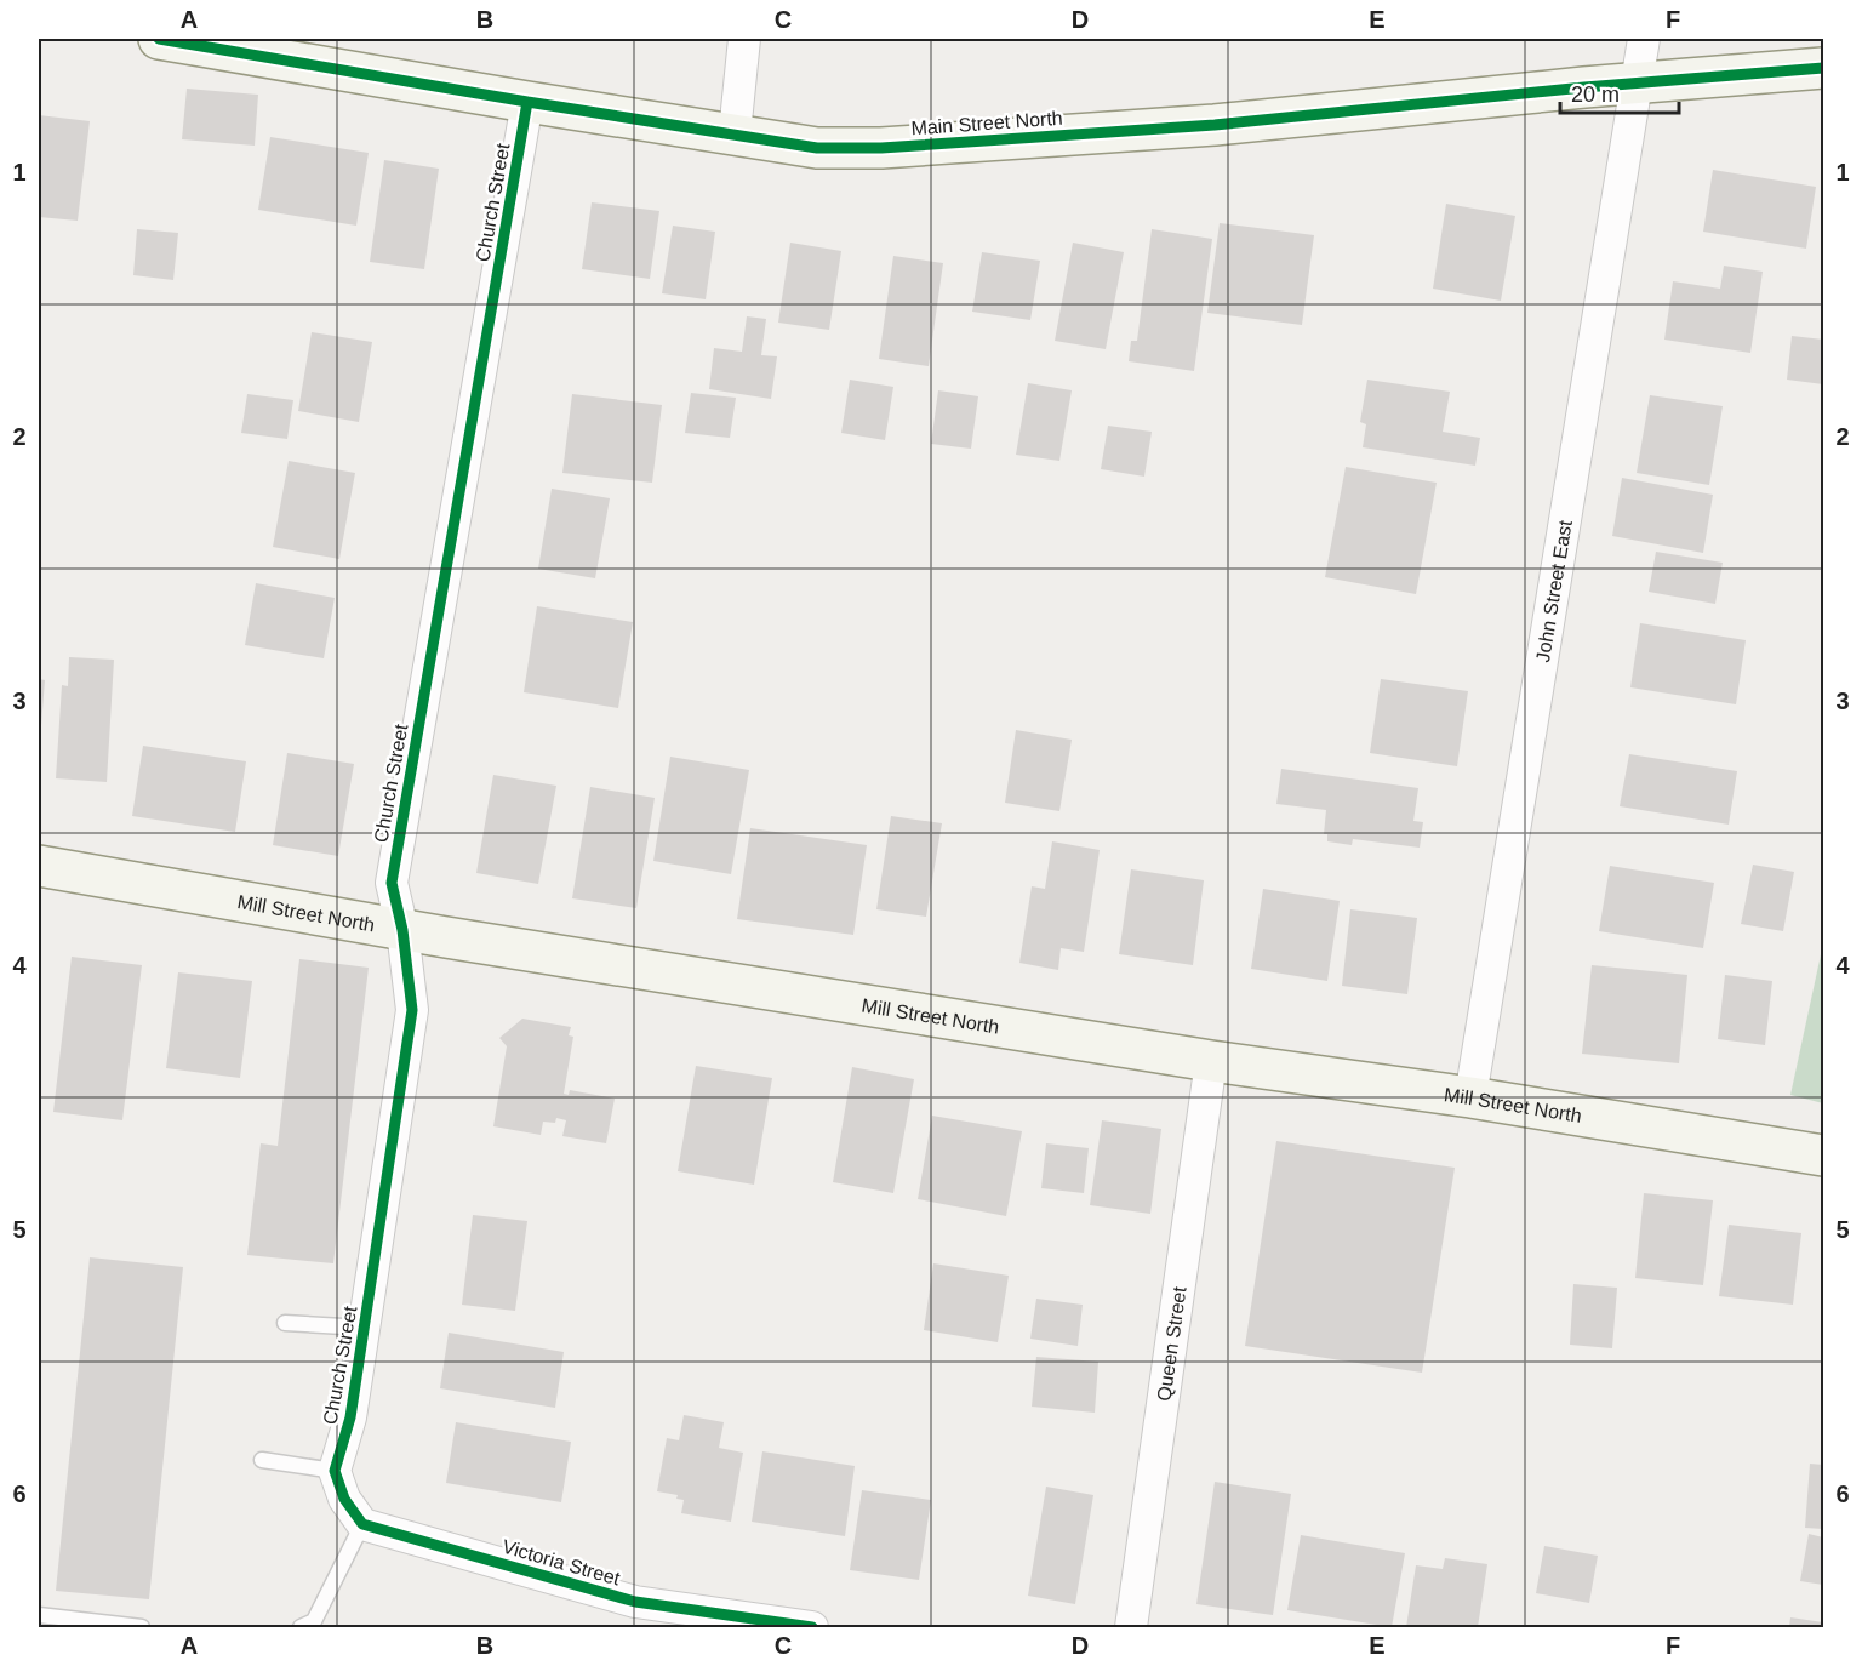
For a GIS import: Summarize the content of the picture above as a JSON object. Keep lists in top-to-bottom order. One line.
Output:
{"streets":{"main road":["Main Street North","Mill Street North"],"street":["Church Street","John Street East","Queen Street","Victoria Street"]},"crossings":[["Main Street North","Church Street"],["Main Street North","John Street East"],["Church Street","Mill Street North"],["John Street East","Mill Street North"],["Mill Street North","Queen Street"]],"scale_bar":"20 m","grid":{"columns":["A","B","C","D","E","F"],"rows":["1","2","3","4","5","6"]}}
